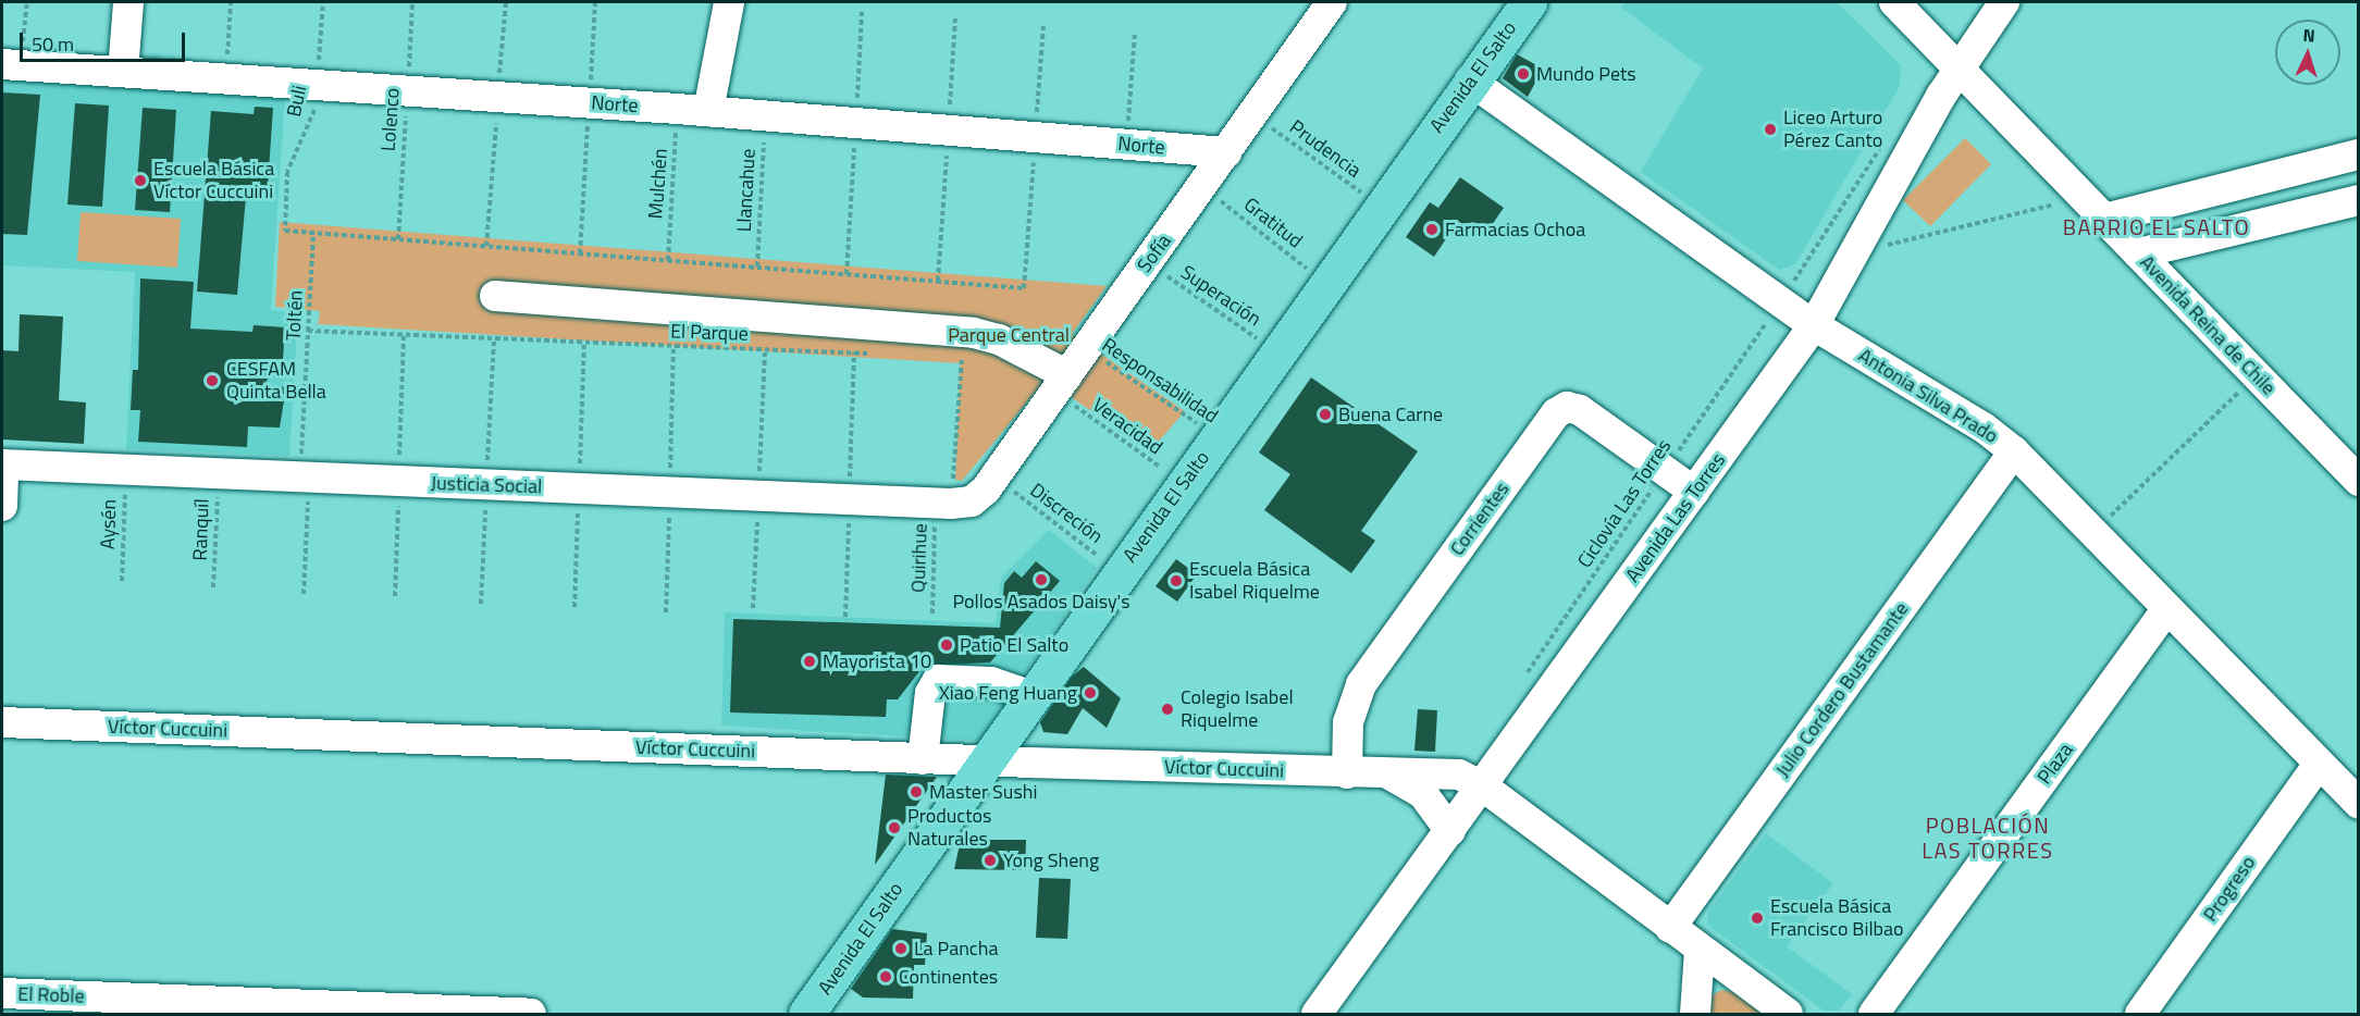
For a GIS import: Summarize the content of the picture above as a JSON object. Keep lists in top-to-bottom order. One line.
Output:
{"streets":{"main road":["Avenida El Salto"],"street":["Norte","Sofía","Avenida Reina de Chile","Antonia Silva Prado","Justicia Social","Avenida Las Torres","Corrientes","Julio Cordero Bustamante","Víctor Cuccuini","Plaza","Progreso","El Roble"],"path":["Buli","Lolenco","Prudencia","Mulchén","Llancahue","Gratitud","Superación","Toltén","El Parque","Responsabilidad","Veracidad","Ciclovía Las Torres","Discreción","Aysén","Ranquíl","Quirihue"]},"crossings":[["Avenida El Salto","Prudencia"],["Avenida El Salto","Gratitud"],["Avenida El Salto","Superación"],["Avenida El Salto","Responsabilidad"],["Avenida El Salto","Antonia Silva Prado"],["Avenida El Salto","Veracidad"],["Avenida El Salto","Discreción"],["Avenida El Salto","Víctor Cuccuini"],["Buli","Norte"],["Buli","Toltén"],["Norte","Lolenco"],["Norte","Mulchén"],["Norte","Llancahue"],["Norte","Sofía"],["Prudencia","Sofía"],["Gratitud","Sofía"],["Sofía","Superación"],["Sofía","Responsabilidad"],["Sofía","Veracidad"],["Sofía","Justicia Social"],["Sofía","Discreción"],["Sofía","Quirihue"],["Toltén","El Parque"],["Toltén","Justicia Social"],["Avenida Reina de Chile","Avenida Las Torres"],["Antonia Silva Prado","Ciclovía Las Torres"],["Antonia Silva Prado","Avenida Las Torres"],["Antonia Silva Prado","Julio Cordero Bustamante"],["Antonia Silva Prado","Plaza"],["Antonia Silva Prado","Progreso"],["Justicia Social","Aysén"],["Justicia Social","Ranquíl"],["Justicia Social","Quirihue"],["Ciclovía Las Torres","Corrientes"],["Avenida Las Torres","Corrientes"],["Avenida Las Torres","Víctor Cuccuini"],["Corrientes","Víctor Cuccuini"],["Julio Cordero Bustamante","Víctor Cuccuini"]],"districts":["BARRIO EL SALTO","POBLACIÓN LAS TORRES"],"parks":["Parque Central"],"places":["Mundo Pets","Liceo Arturo Pérez Canto","Escuela Básica Víctor Cuccuini","Farmacias Ochoa","CESFAM Quinta Bella","Buena Carne","Pollos Asados Daisy's","Escuela Básica Isabel Riquelme","Patio El Salto","Mayorista 10","Xiao Feng Huang","Colegio Isabel Riquelme","Master Sushi","Productos Naturales","Yong Sheng","Escuela Básica Francisco Bilbao","La Pancha","Continentes"],"scale_bar":"50 m","north":"top"}
